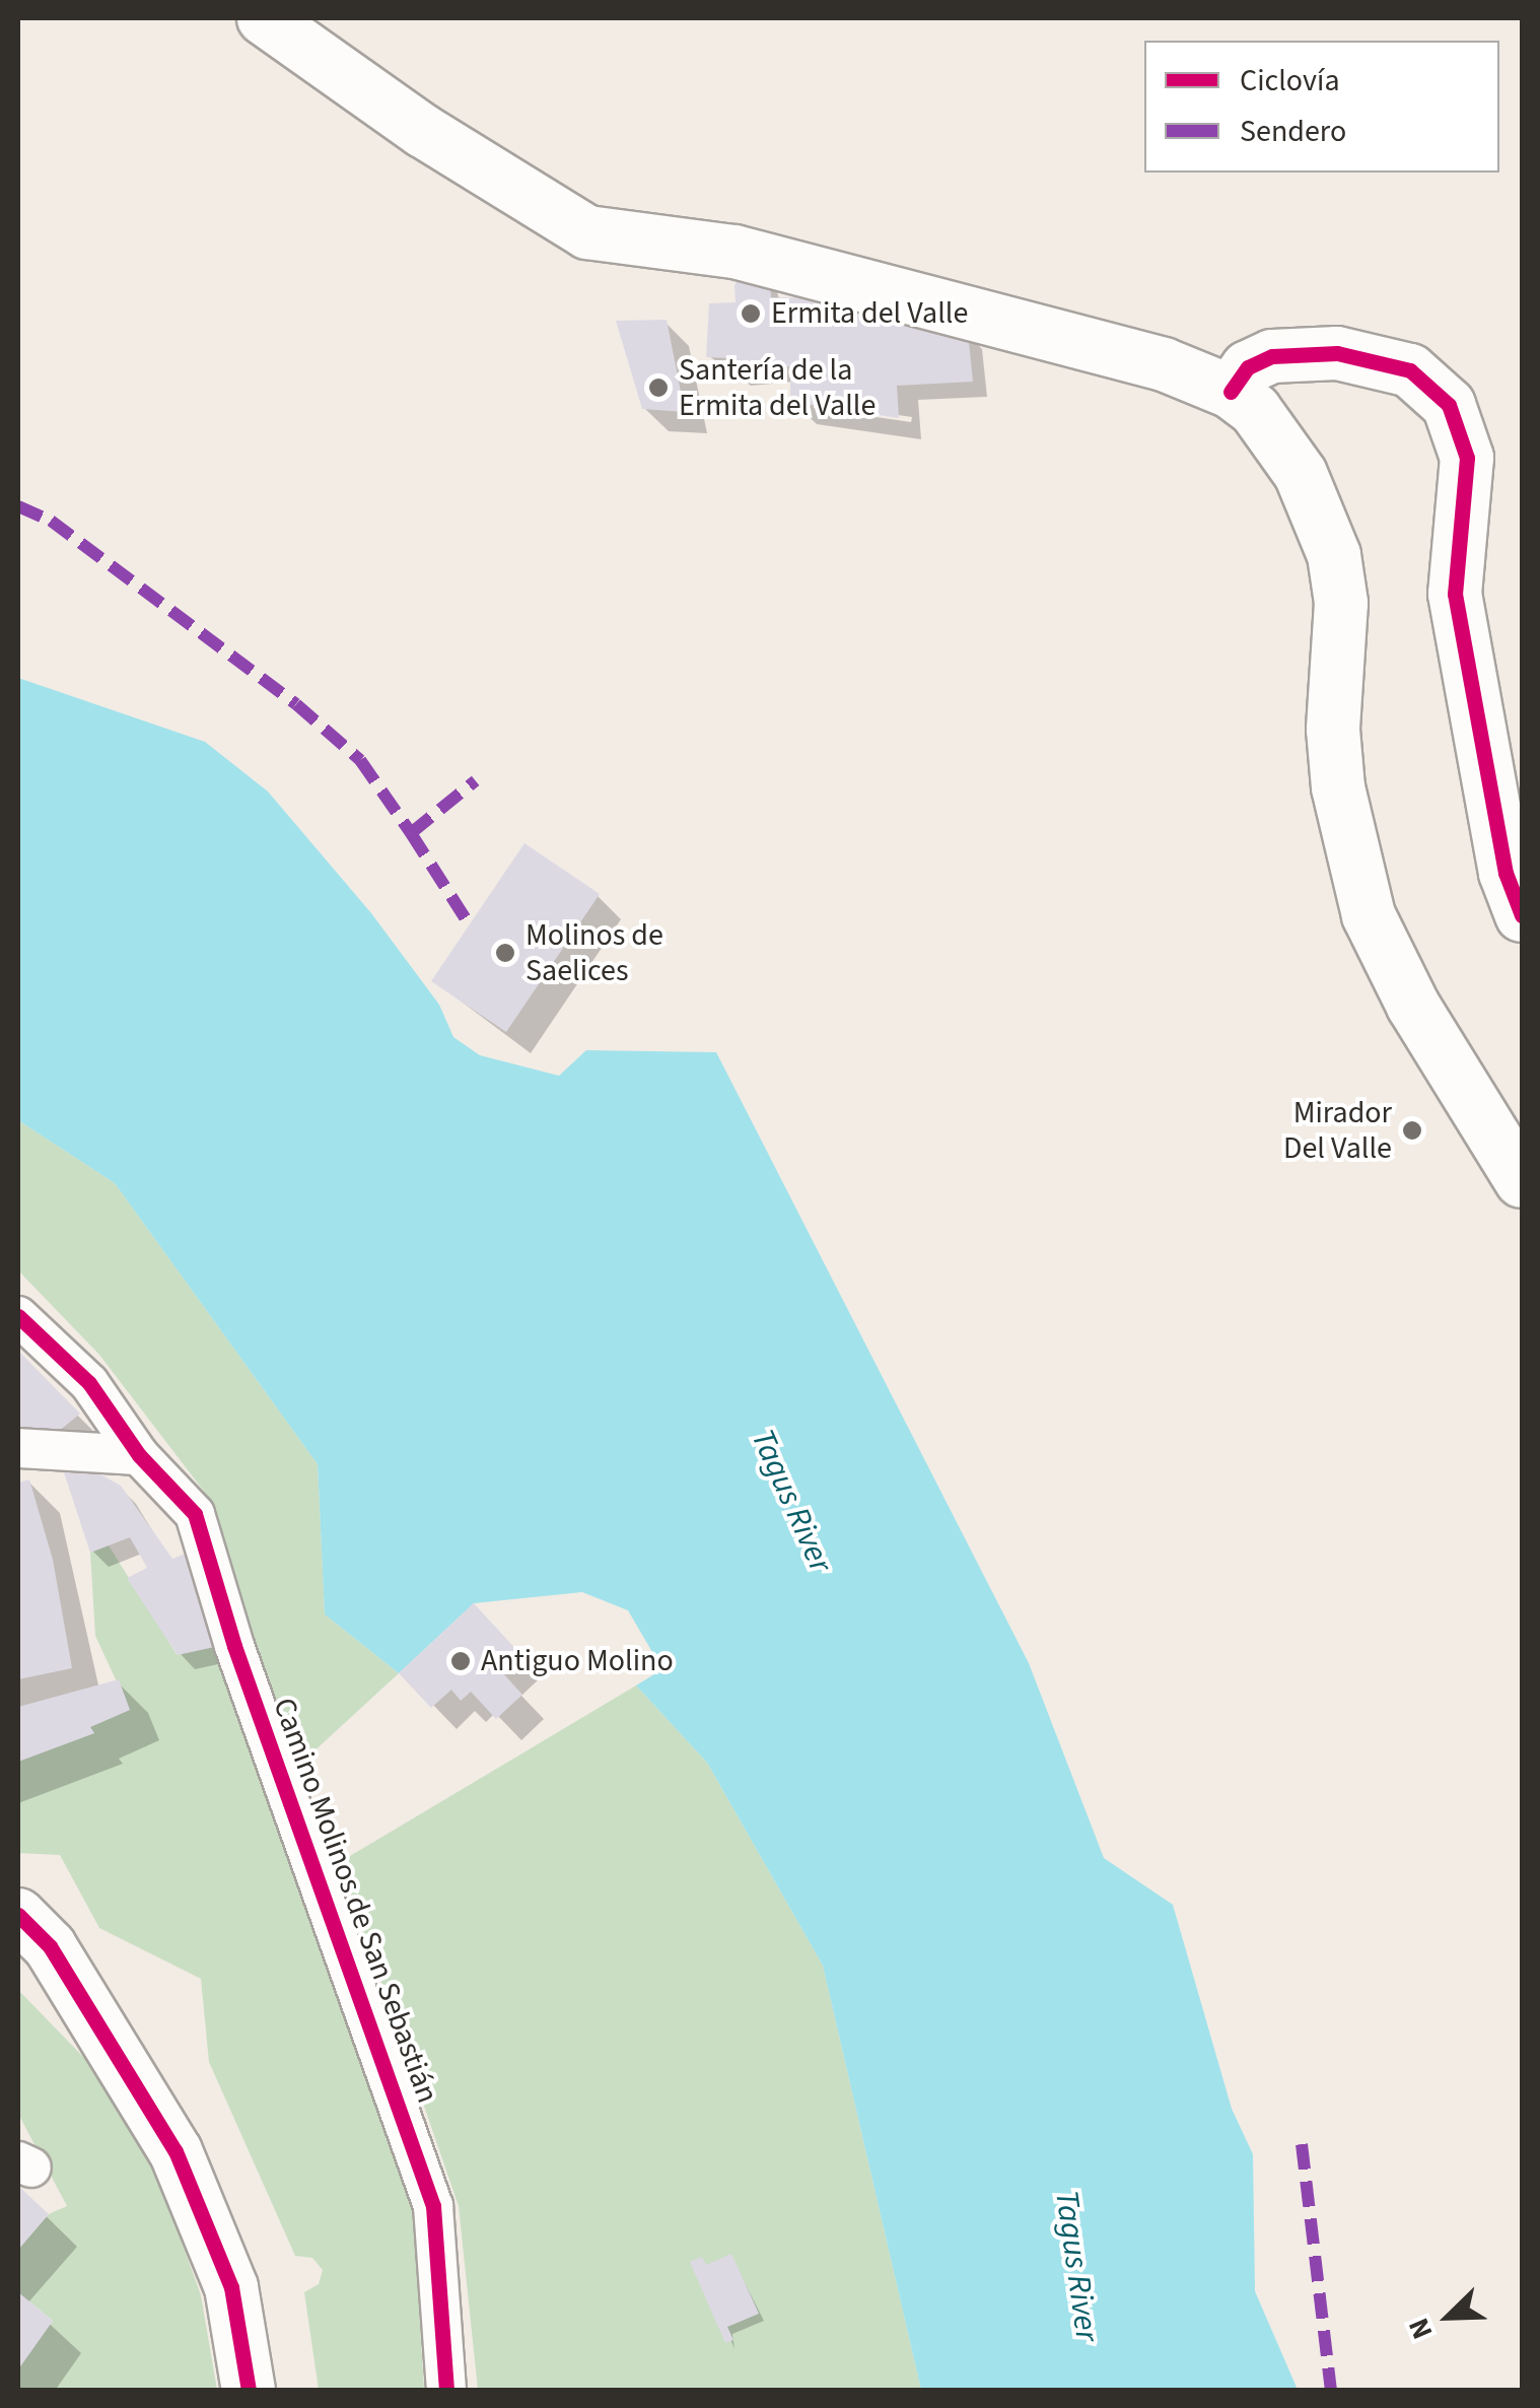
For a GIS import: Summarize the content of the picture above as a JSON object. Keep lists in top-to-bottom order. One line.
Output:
{"streets":{"street":["Camino Molinos de San Sebastián"]},"water":["Tagus River"],"places":["Ermita del Valle","Santería de la Ermita del Valle","Molinos de Saelices","Mirador Del Valle","Antiguo Molino"],"legend":["Ciclovía","Sendero"],"north":"bottom left"}
